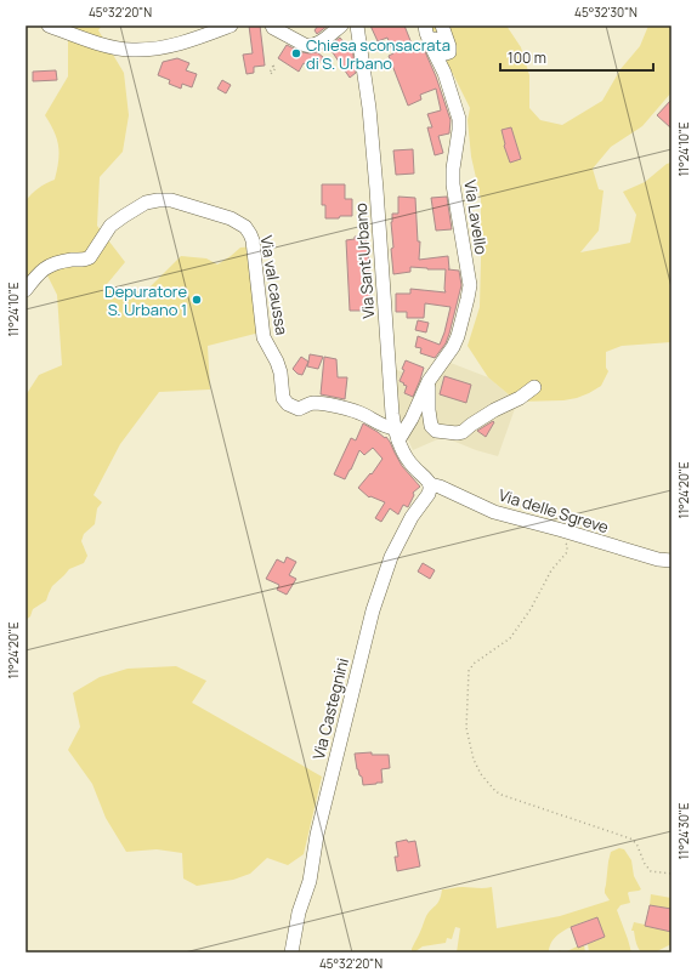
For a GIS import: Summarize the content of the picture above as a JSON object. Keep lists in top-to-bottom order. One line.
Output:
{"streets":{"street":["Via Lavello","Via Sant'Urbano","Via val caussa","Via delle Sgreve","Via Castegnini"]},"crossings":[["Via Lavello","Via Sant'Urbano"],["Via Lavello","Via val caussa"],["Via Sant'Urbano","Via val caussa"],["Via Sant'Urbano","Via delle Sgreve"],["Via Sant'Urbano","Via Castegnini"],["Via delle Sgreve","Via Castegnini"]],"places":["Chiesa sconsacrata di S. Urbano","Depuratore S. Urbano 1"],"scale_bar":"100 m","coordinates":["45°32'20\"N","45°32'30\"N","11°24'10\"E","11°24'20\"E","11°24'30\"E"]}
